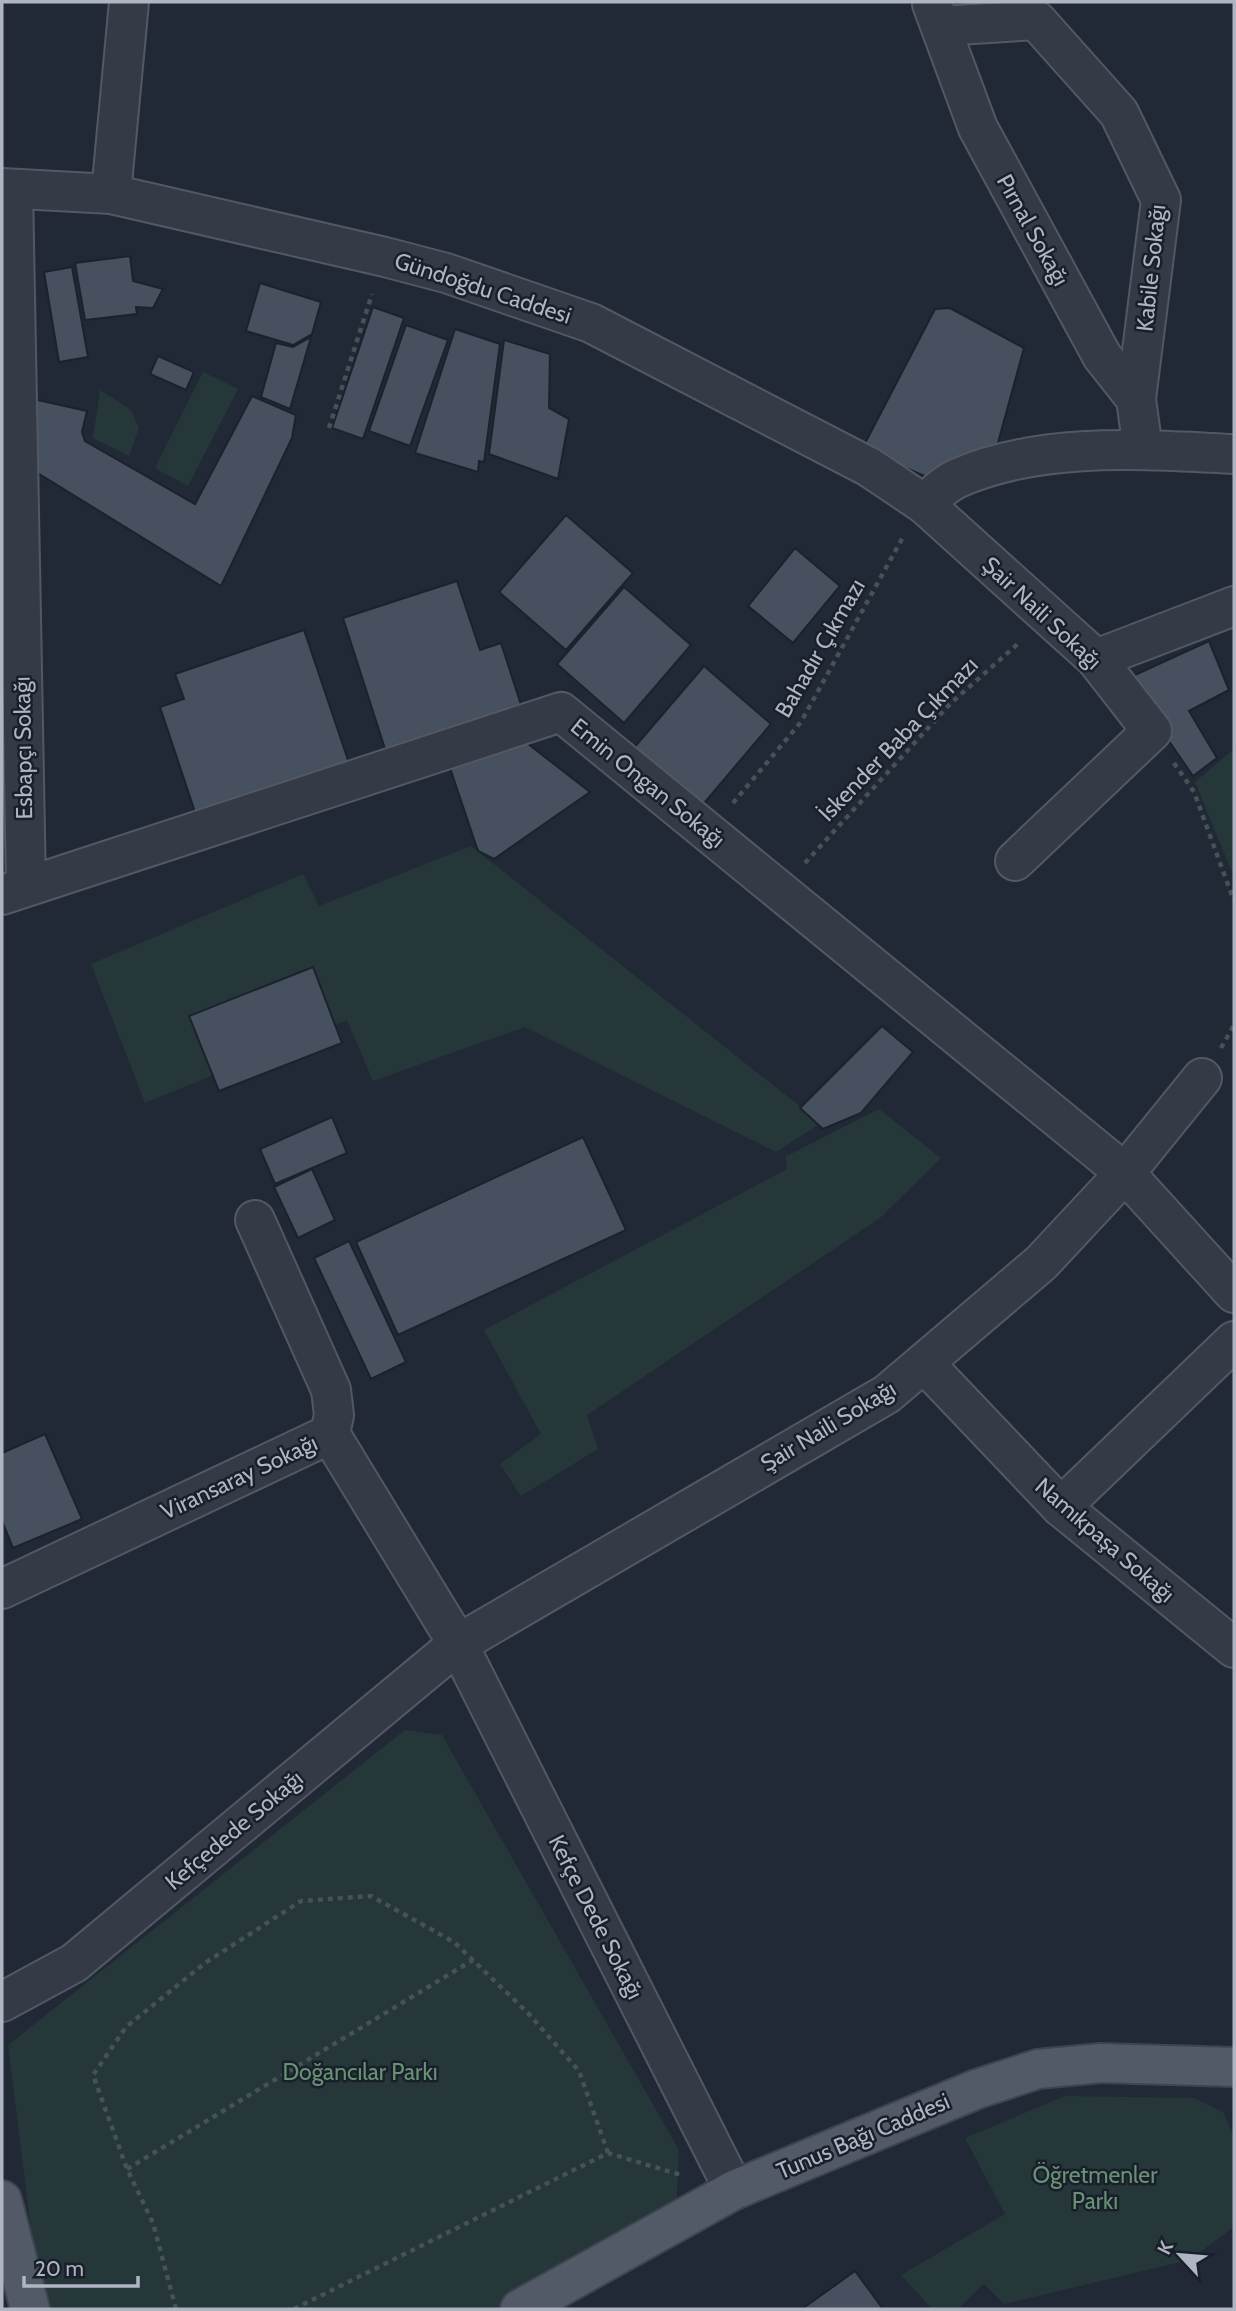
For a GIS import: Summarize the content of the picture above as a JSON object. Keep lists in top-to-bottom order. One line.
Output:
{"streets":{"main road":["Tunus Bağı Caddesi"],"street":["Pırnal Sokağı","Kabile Sokağı","Gündoğdu Caddesi","Şair Naili Sokağı","Esbapçı Sokağı","Emin Ongan Sokağı","Viransaray Sokağı","Namıkpaşa Sokağı","Kefçedede Sokağı","Kefçe Dede Sokağı"],"path":["Bahadır Çıkmazı","İskender Baba Çıkmazı"]},"crossings":[["Pırnal Sokağı","Kabile Sokağı"],["Gündoğdu Caddesi","Şair Naili Sokağı"],["Gündoğdu Caddesi","Bahadır Çıkmazı"],["Gündoğdu Caddesi","Esbapçı Sokağı"],["Şair Naili Sokağı","Bahadır Çıkmazı"],["Şair Naili Sokağı","İskender Baba Çıkmazı"],["Şair Naili Sokağı","Emin Ongan Sokağı"],["Şair Naili Sokağı","Viransaray Sokağı"],["Şair Naili Sokağı","Namıkpaşa Sokağı"],["Şair Naili Sokağı","Kefçedede Sokağı"],["Şair Naili Sokağı","Kefçe Dede Sokağı"],["Bahadır Çıkmazı","Emin Ongan Sokağı"],["İskender Baba Çıkmazı","Emin Ongan Sokağı"],["Esbapçı Sokağı","Emin Ongan Sokağı"],["Viransaray Sokağı","Kefçedede Sokağı"],["Viransaray Sokağı","Kefçe Dede Sokağı"],["Kefçedede Sokağı","Kefçe Dede Sokağı"],["Kefçe Dede Sokağı","Tunus Bağı Caddesi"]],"parks":["Doğancılar Parkı","Öğretmenler Parkı"],"scale_bar":"20 m","north":"top left"}
